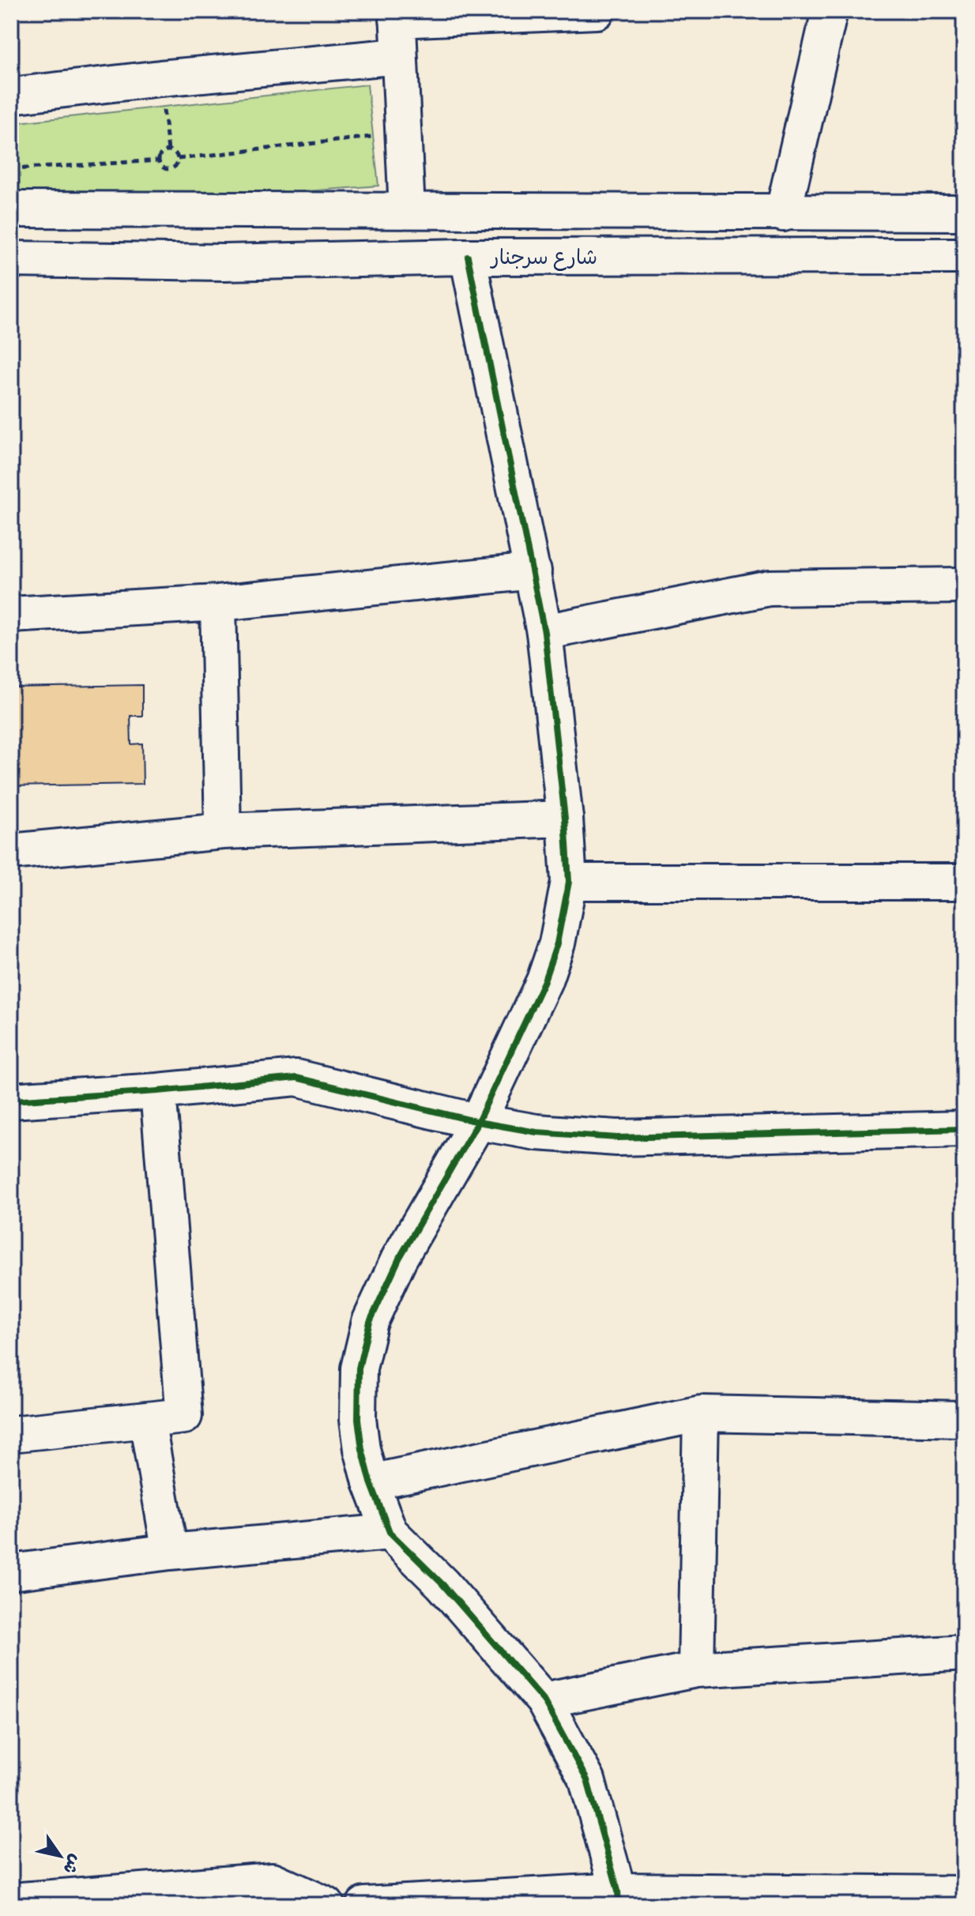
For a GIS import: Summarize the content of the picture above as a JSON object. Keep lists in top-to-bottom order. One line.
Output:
{"streets":{"street":["شارع سرجنار"]},"north":"bottom right"}
